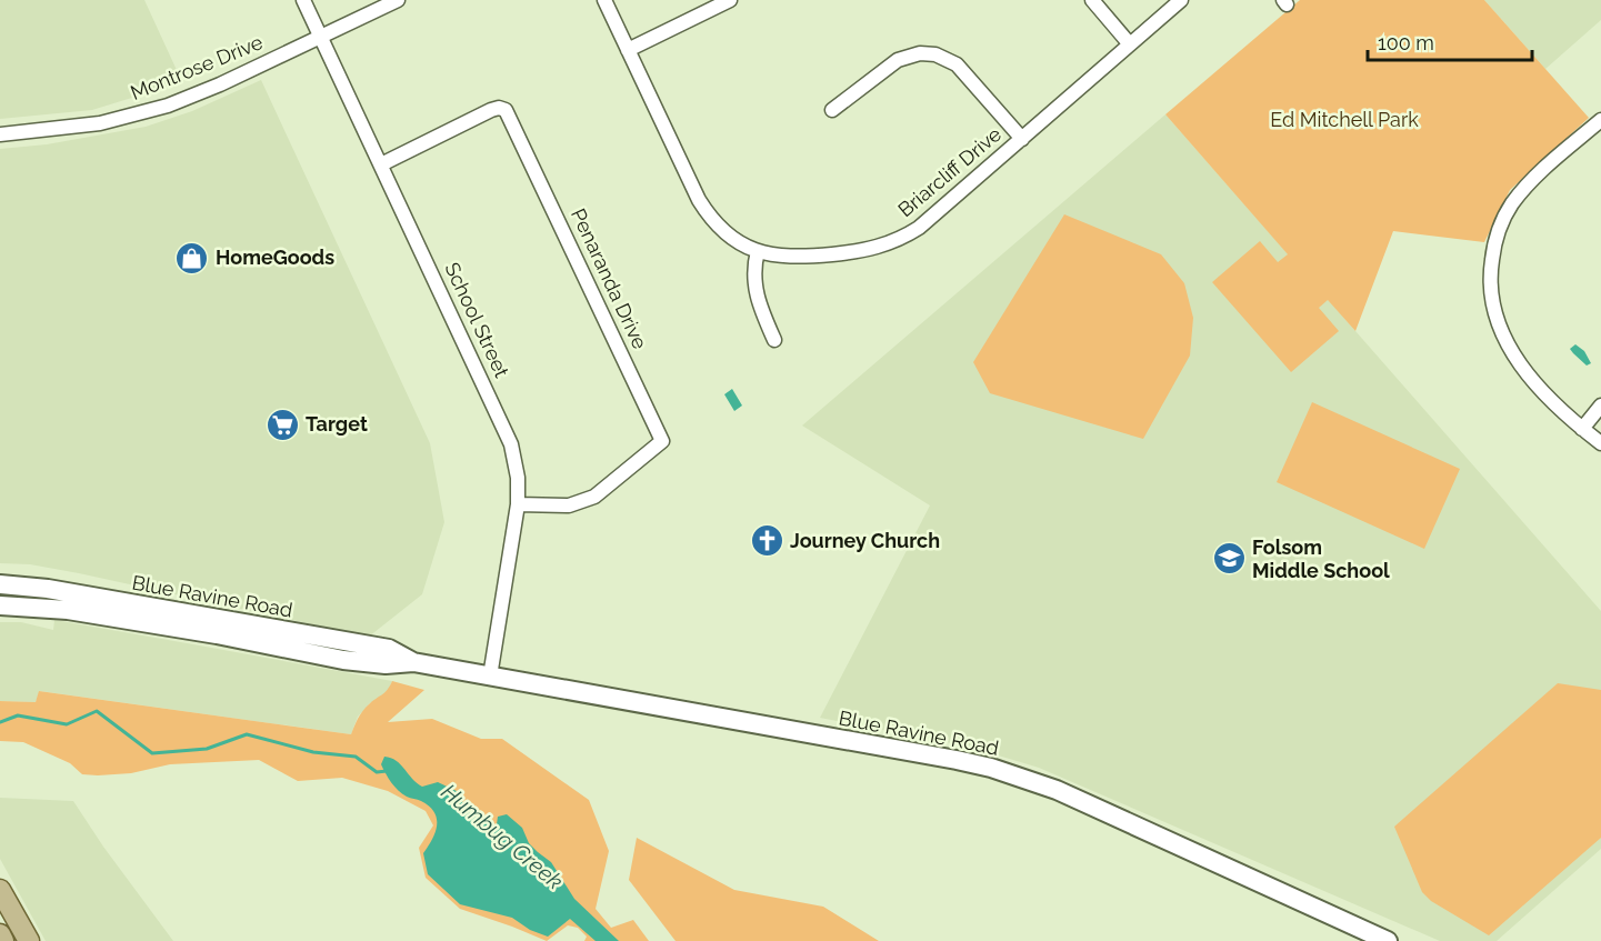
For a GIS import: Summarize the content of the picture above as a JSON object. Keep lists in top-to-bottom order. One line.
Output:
{"streets":{"main road":["Blue Ravine Road"],"street":["Montrose Drive","Briarcliff Drive","Penaranda Drive","School Street"]},"crossings":[["Montrose Drive","School Street"],["Penaranda Drive","School Street"],["School Street","Blue Ravine Road"]],"water":["Humbug Creek"],"parks":["Ed Mitchell Park"],"places":{"shop":["HomeGoods"],"supermarket":["Target"],"church":["Journey Church"],"school or university":["Folsom Middle School"]},"scale_bar":"100 m"}
